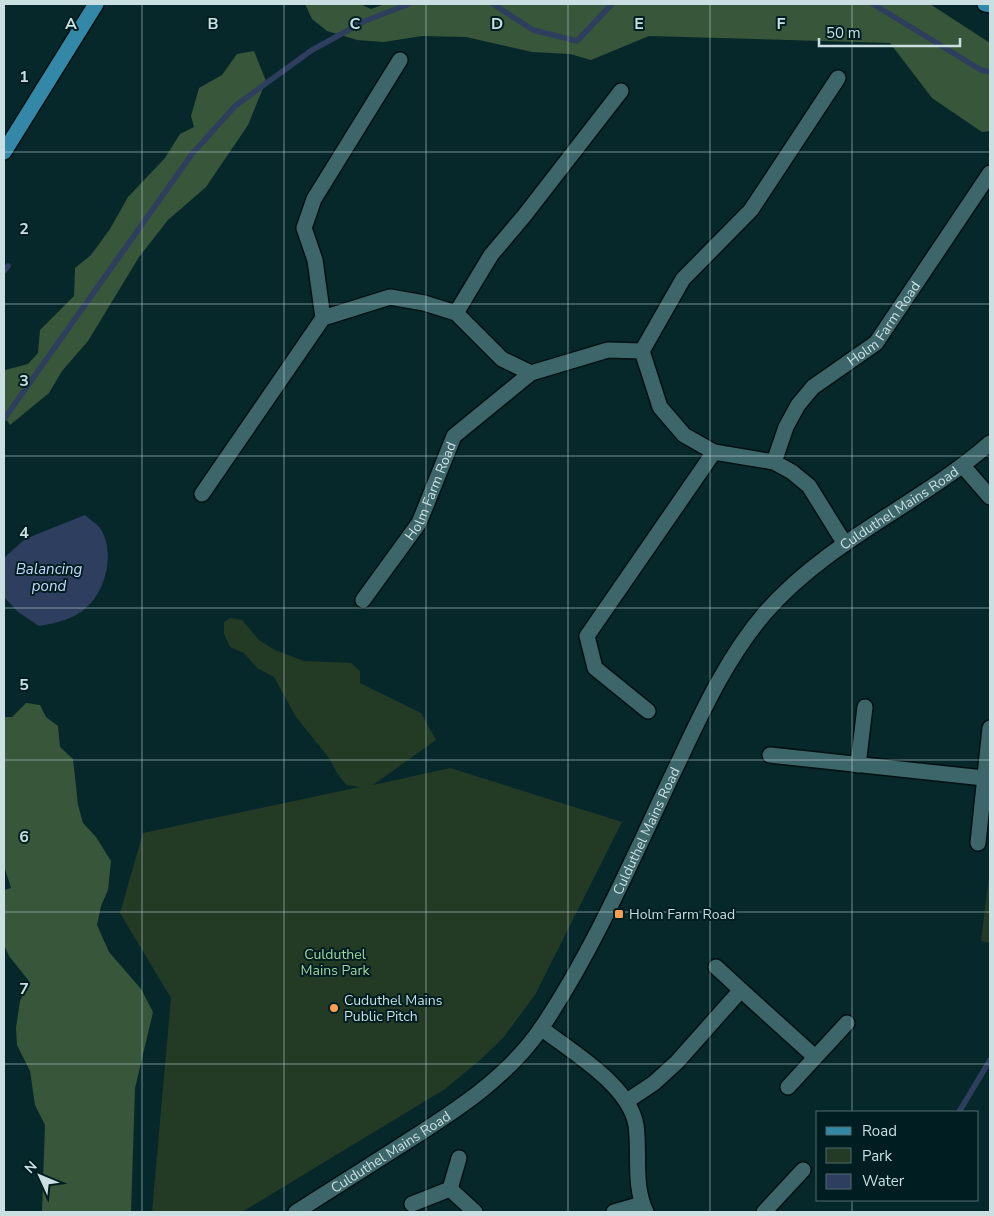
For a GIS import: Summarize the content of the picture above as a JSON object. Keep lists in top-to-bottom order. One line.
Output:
{"streets":{"street":["Holm Farm Road","Culduthel Mains Road"]},"water":["Balancing pond"],"parks":["Culduthel Mains Park"],"places":{"transit":["Holm Farm Road"],"other":["Cuduthel Mains Public Pitch"]},"legend":["Road","Park","Water"],"scale_bar":"50 m","north":"top left","grid":{"columns":["A","B","C","D","E","F"],"rows":["1","2","3","4","5","6","7"]}}
